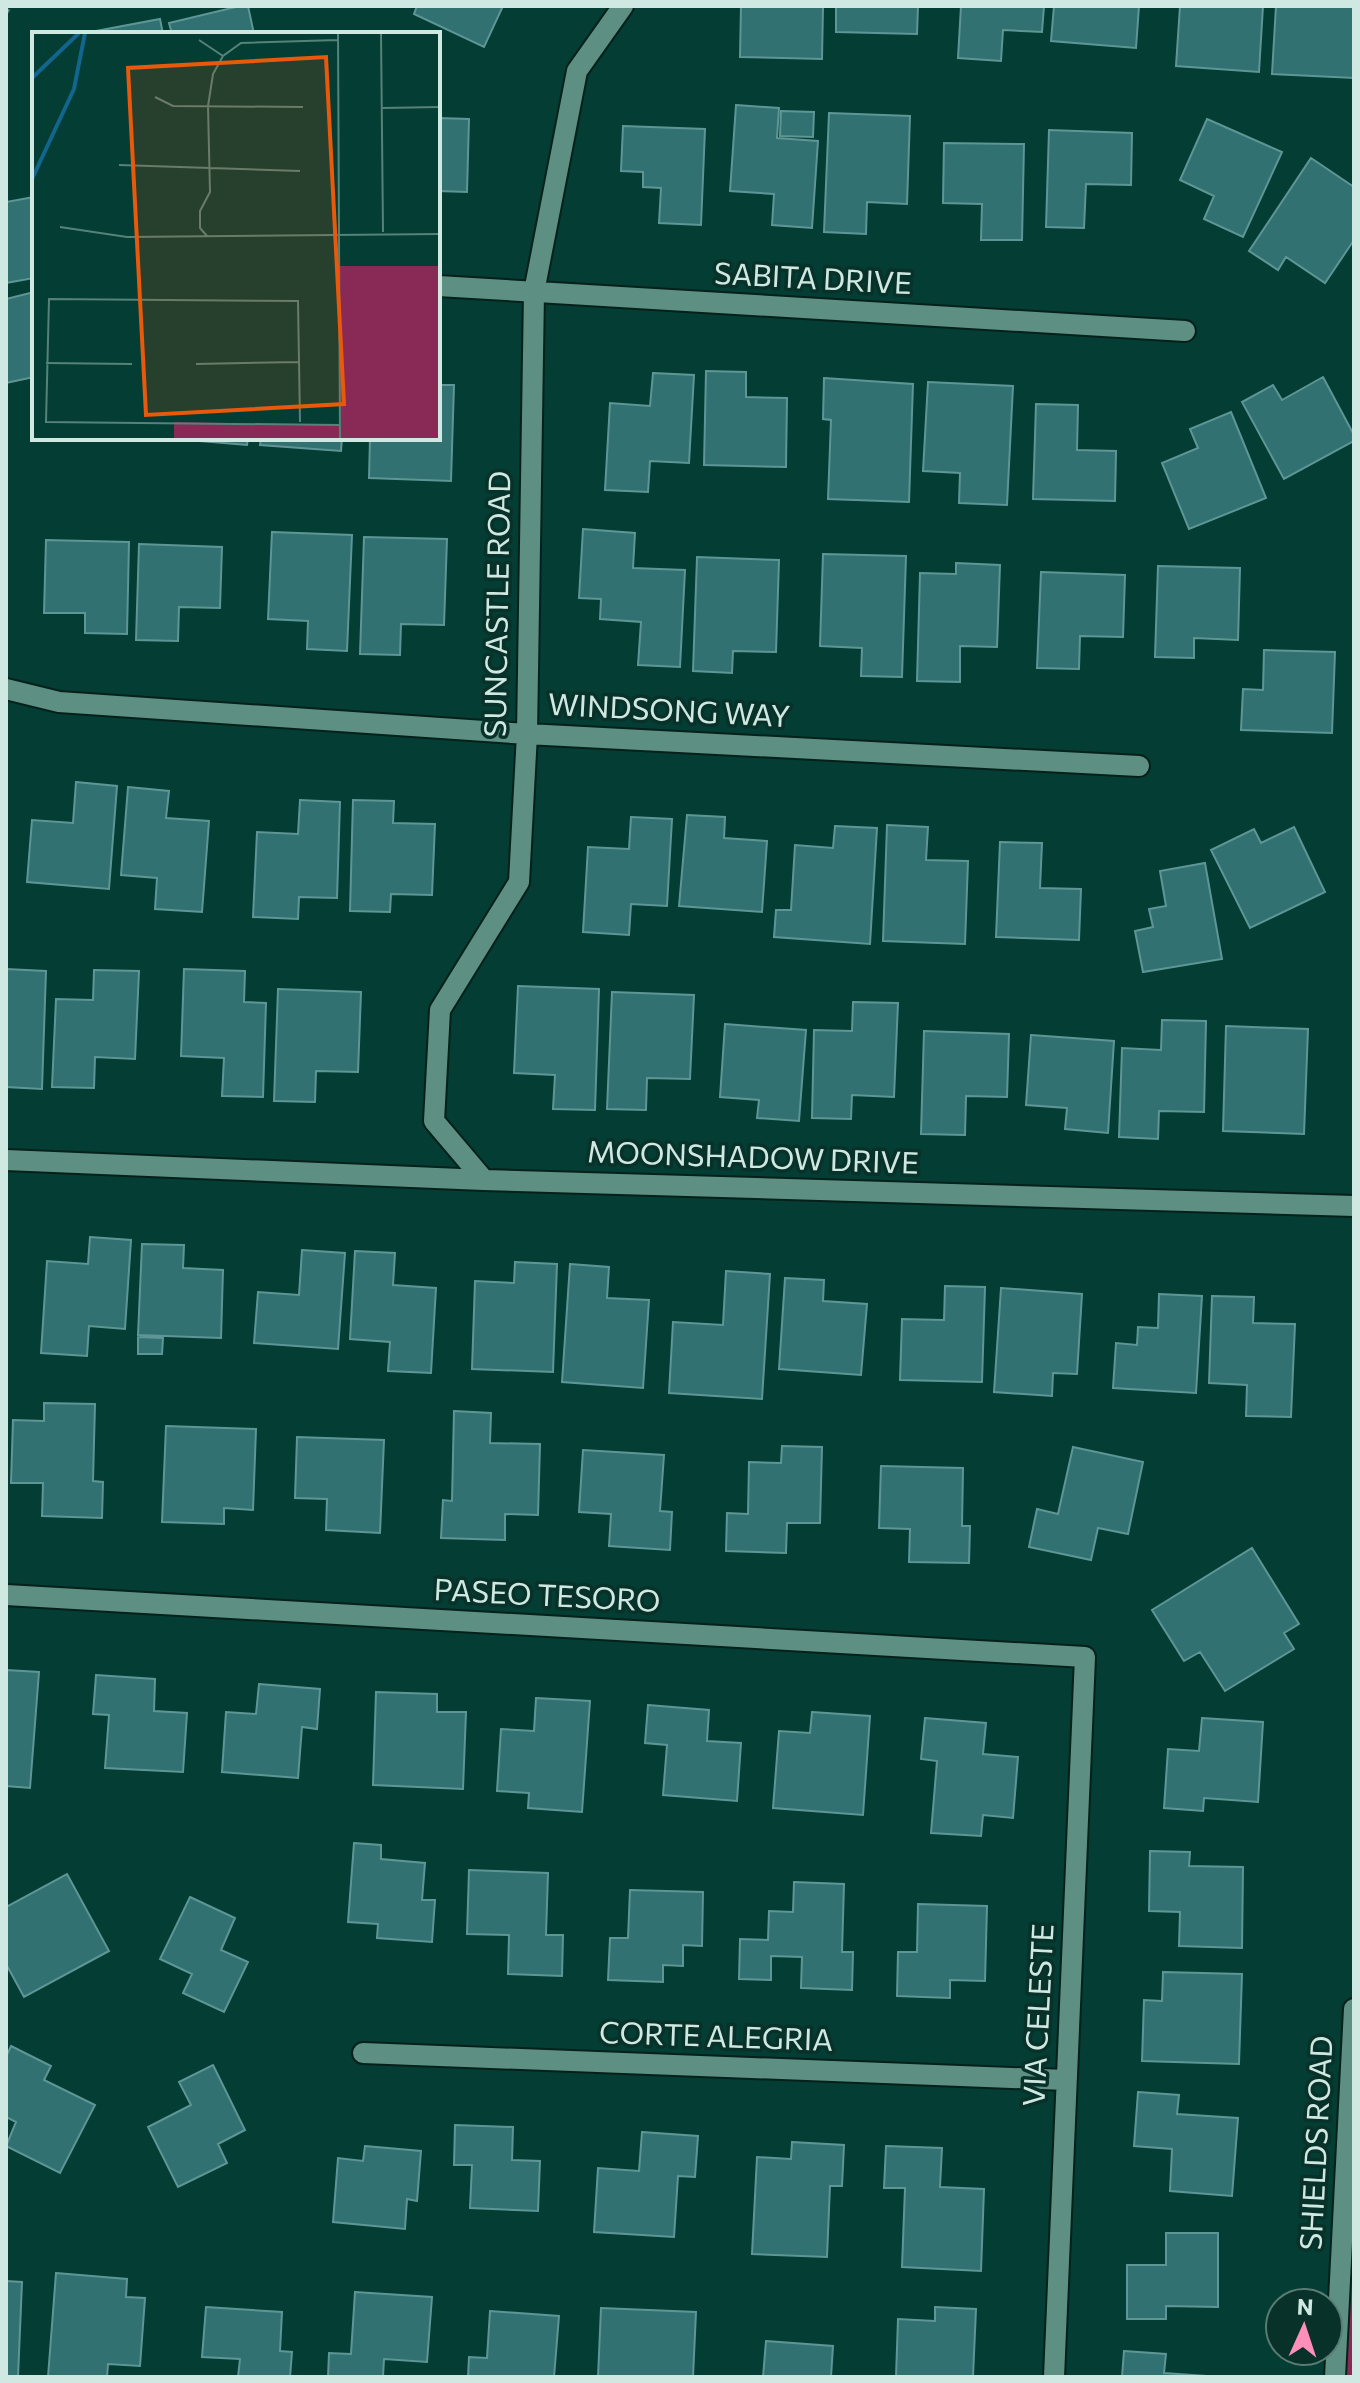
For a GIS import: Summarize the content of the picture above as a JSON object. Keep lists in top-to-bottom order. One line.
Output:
{"streets":{"street":["SABITA DRIVE","SUNCASTLE ROAD","WINDSONG WAY","MOONSHADOW DRIVE","PASEO TESORO","VIA CELESTE","CORTE ALEGRIA","SHIELDS ROAD"]},"crossings":[["SABITA DRIVE","SUNCASTLE ROAD"],["SUNCASTLE ROAD","WINDSONG WAY"],["SUNCASTLE ROAD","MOONSHADOW DRIVE"],["PASEO TESORO","VIA CELESTE"],["VIA CELESTE","CORTE ALEGRIA"]],"north":"top"}
